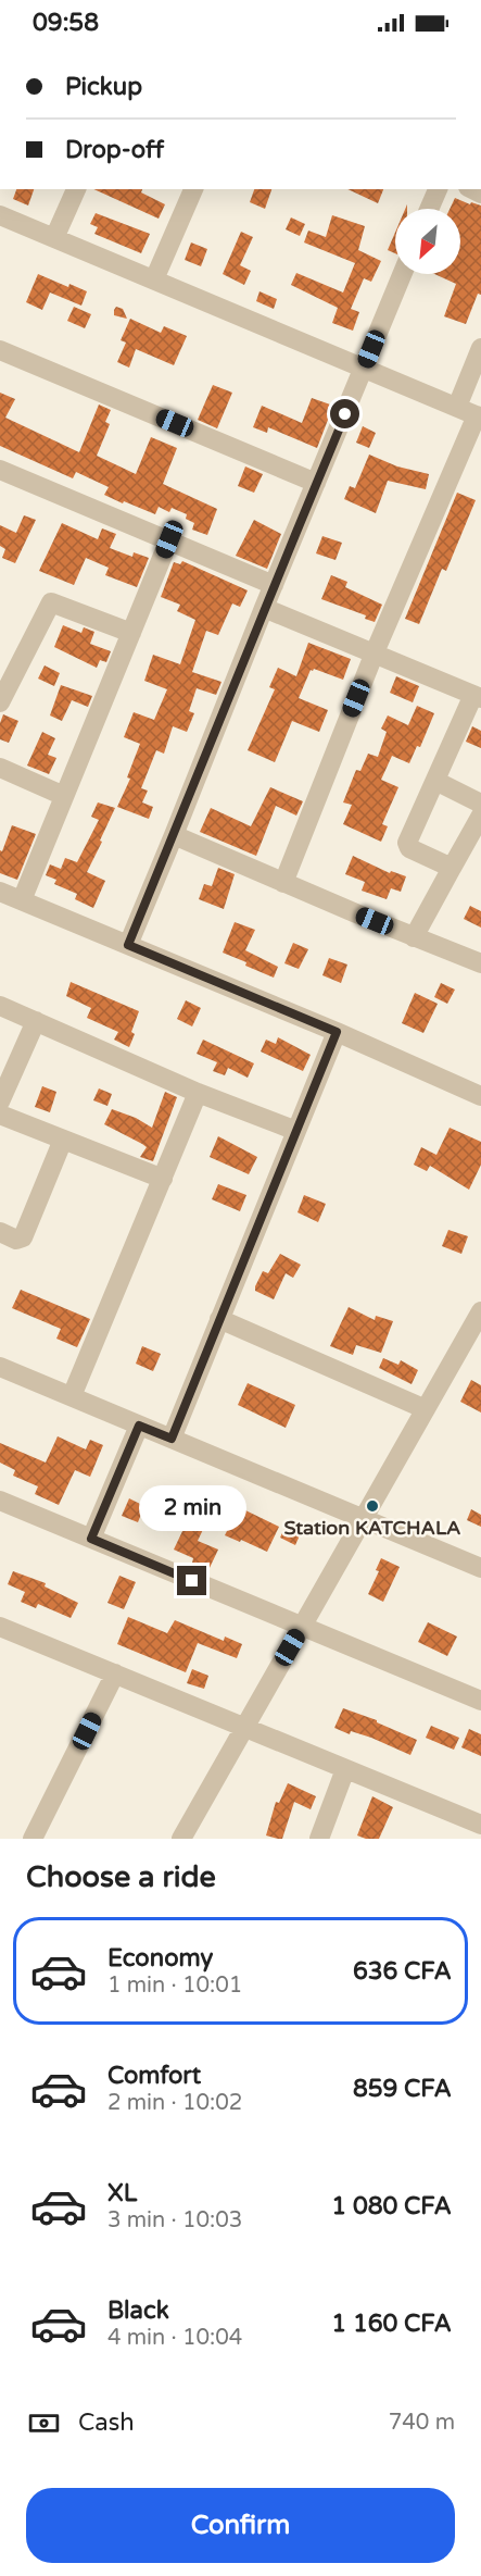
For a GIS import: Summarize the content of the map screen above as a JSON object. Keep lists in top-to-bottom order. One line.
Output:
{"places":["Station KATCHALA"],"north":"bottom left","page":{"status":"09:58","banner":["Pickup","Drop-off"],"bubble":"2 min","heading":"Choose a ride","list":[{"name":"Economy","note":"1 min · 10:01","value":"636 CFA"},{"name":"Comfort","note":"2 min · 10:02","value":"859 CFA"},{"name":"XL","note":"3 min · 10:03","value":"1 080 CFA"},{"name":"Black","note":"4 min · 10:04","value":"1 160 CFA"}],"pay":["Cash","740 m"],"buttons":"Confirm"}}
